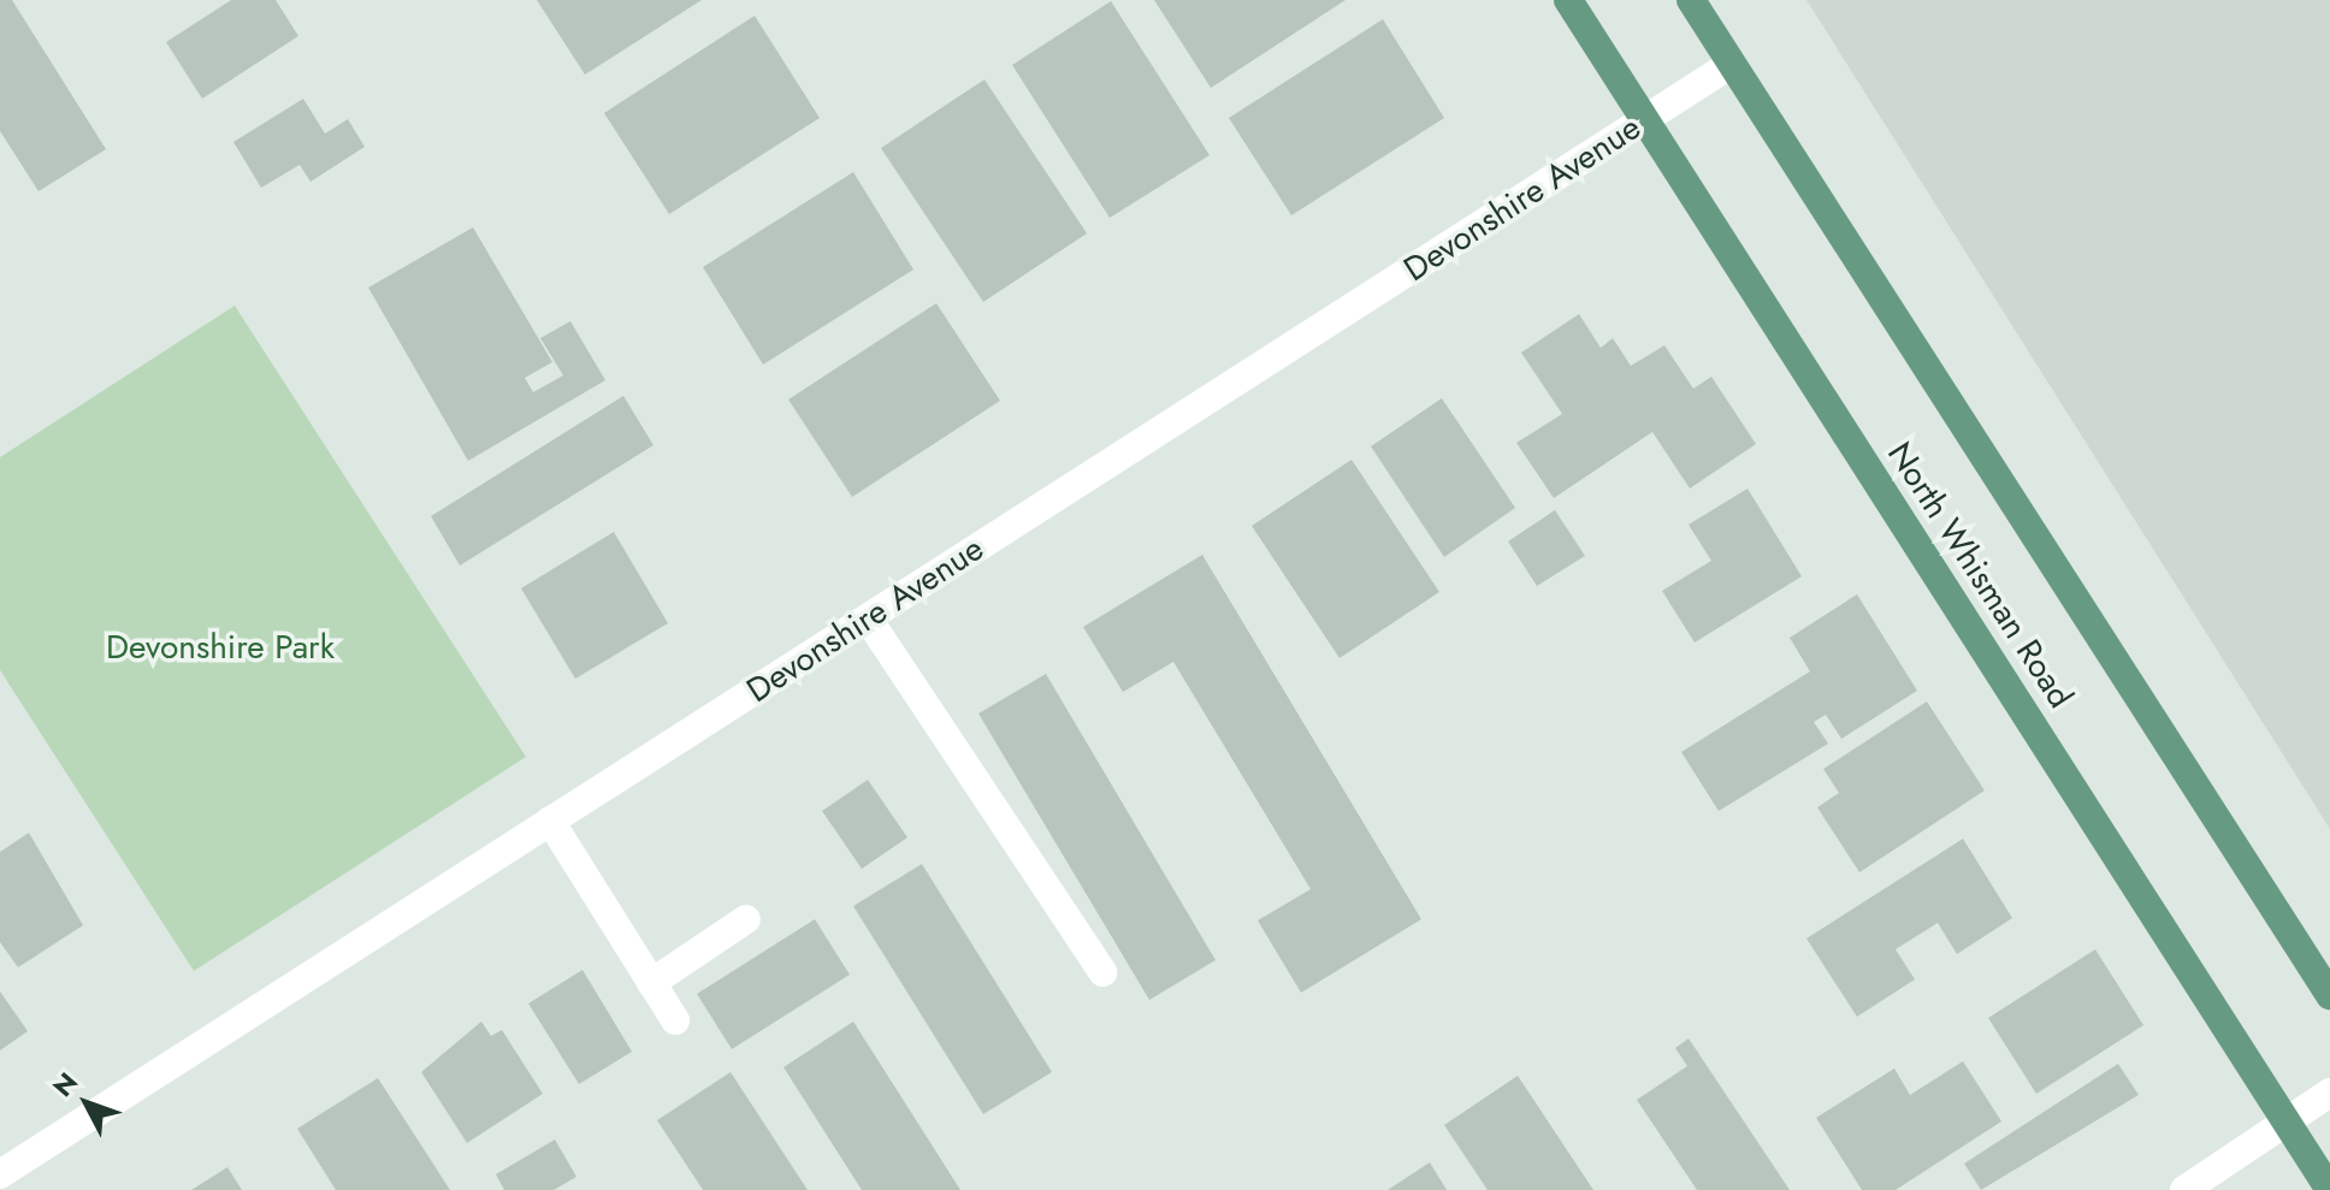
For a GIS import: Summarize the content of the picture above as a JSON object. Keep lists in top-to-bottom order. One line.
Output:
{"streets":{"main road":["North Whisman Road"],"street":["Devonshire Avenue"]},"crossings":[["Devonshire Avenue","North Whisman Road"]],"parks":["Devonshire Park"],"north":"top left"}
